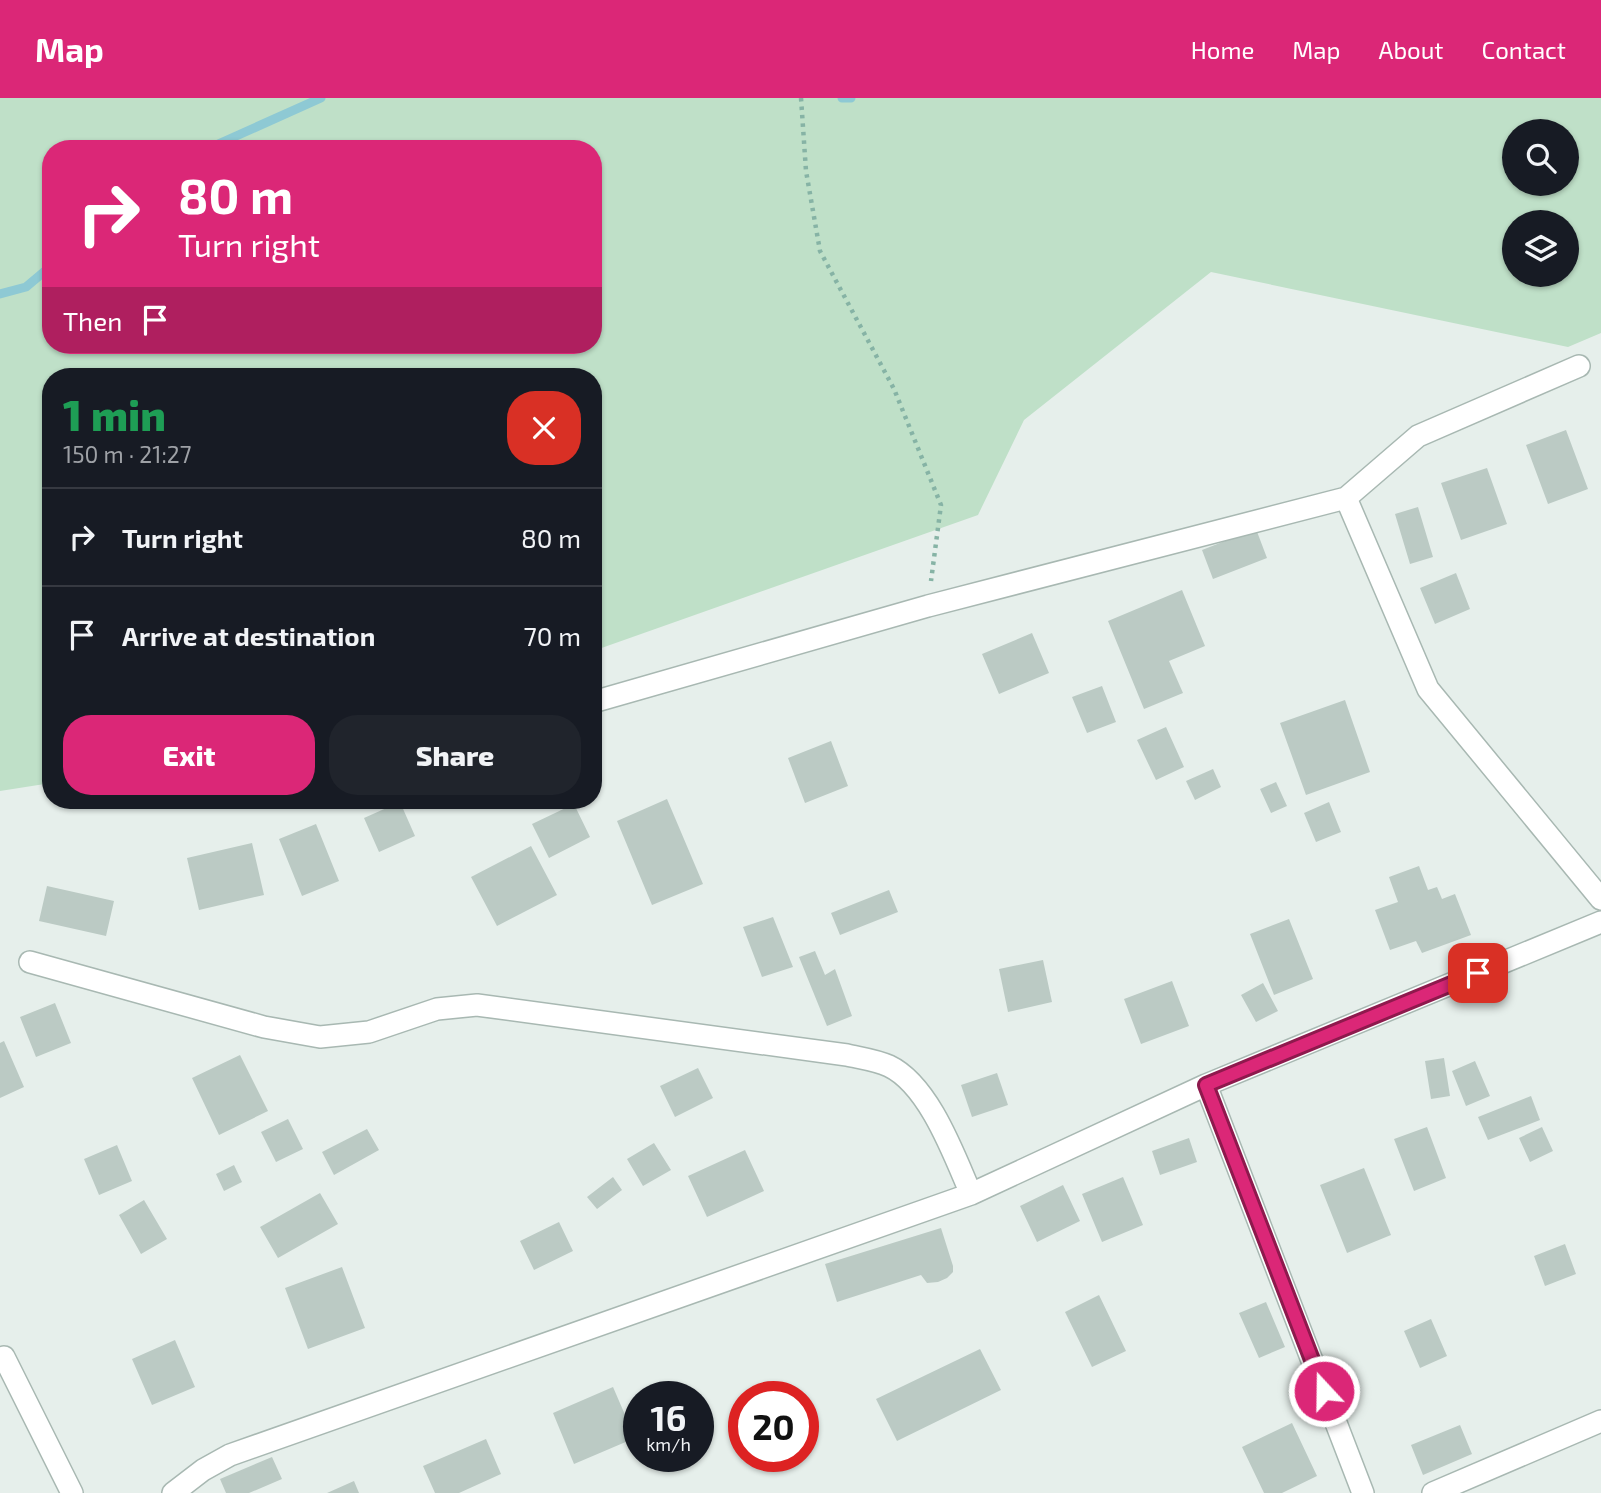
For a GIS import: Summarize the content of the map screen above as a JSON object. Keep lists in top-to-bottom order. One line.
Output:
{"page":{"header":"Map","nav":["Home","Map","About","Contact"],"turn":["80 m","Turn right"],"then":"Then","heading":["1 min","150 m · 21:27"],"list":[{"name":"Turn right","value":"80 m"},{"name":"Arrive at destination","value":"70 m"}],"buttons":["Exit","Share"],"speed":"16 km/h","limit":"20"}}
